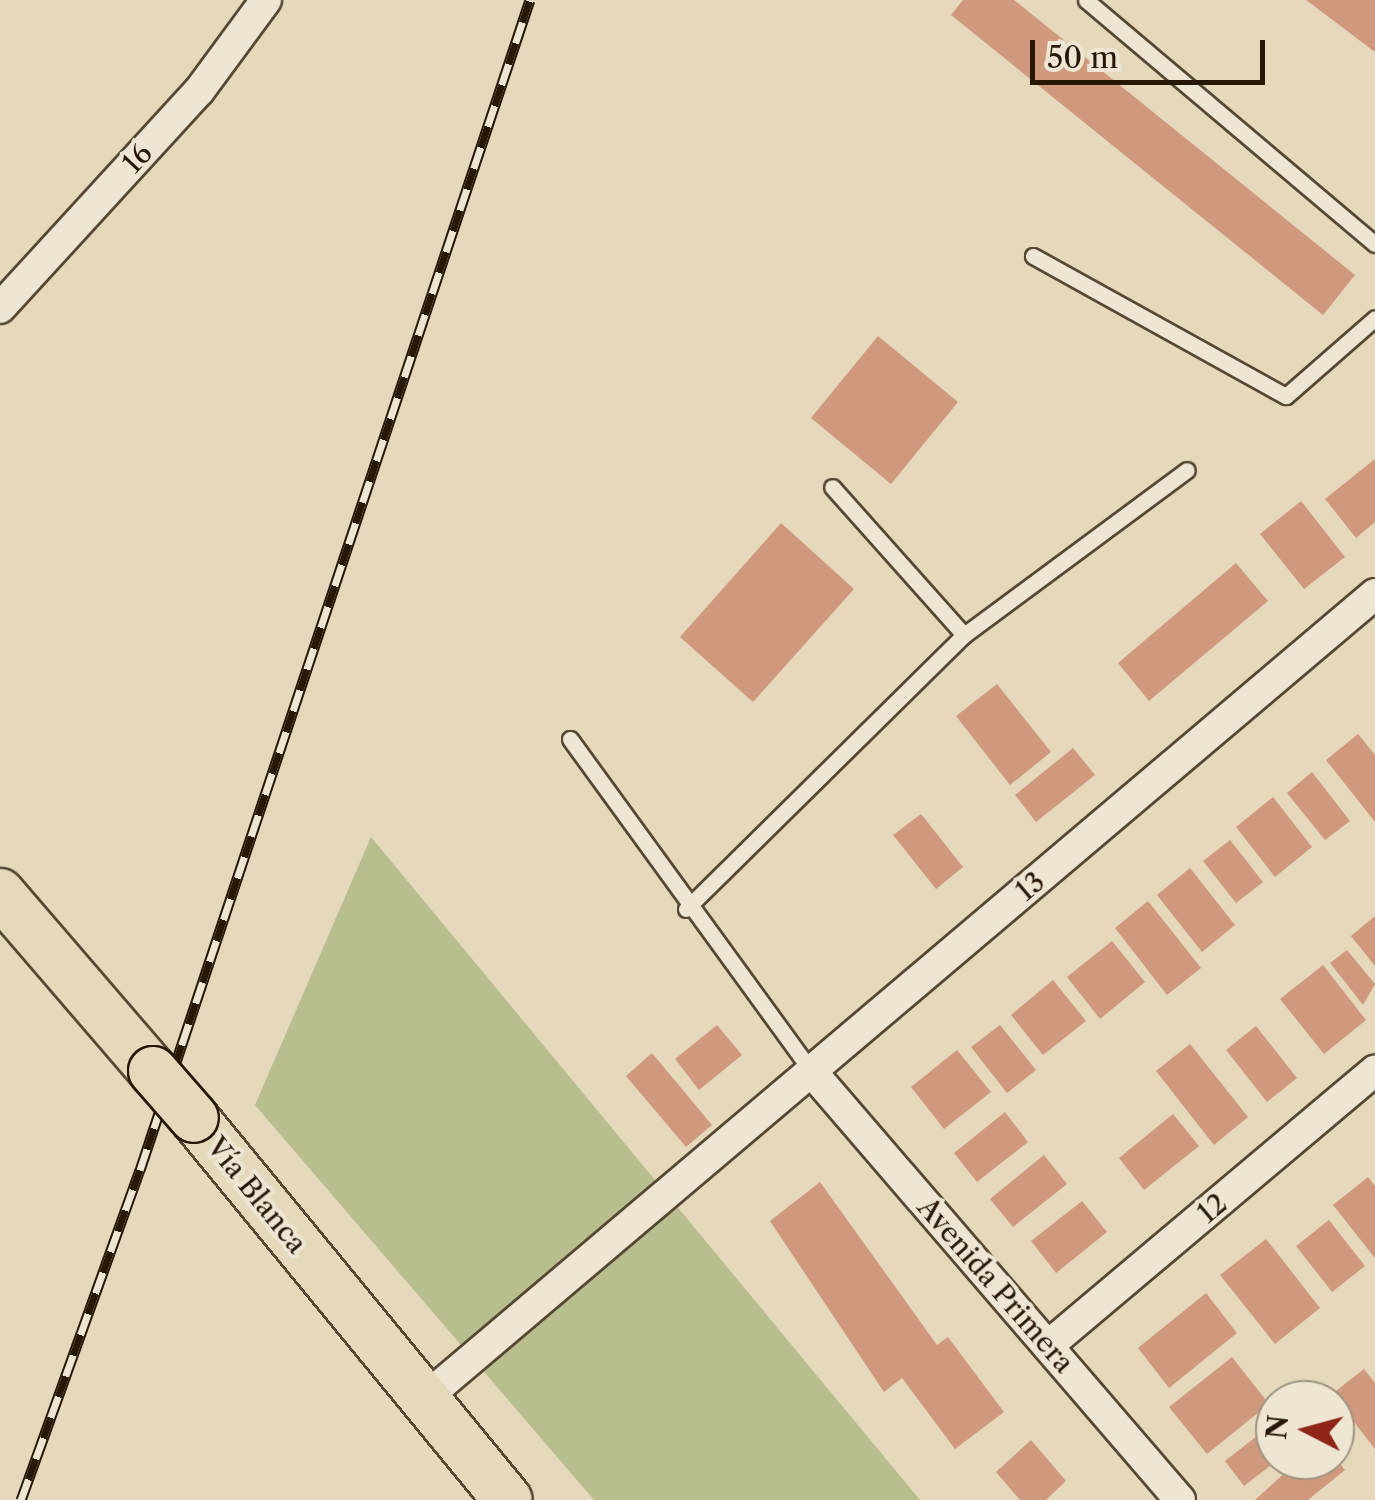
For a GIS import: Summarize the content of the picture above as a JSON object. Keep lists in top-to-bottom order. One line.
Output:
{"streets":{"main road":["Vía Blanca"],"street":["16","13","12","Avenida Primera"]},"crossings":[["13","Vía Blanca"],["13","Avenida Primera"],["12","Avenida Primera"]],"scale_bar":"50 m","north":"left"}
